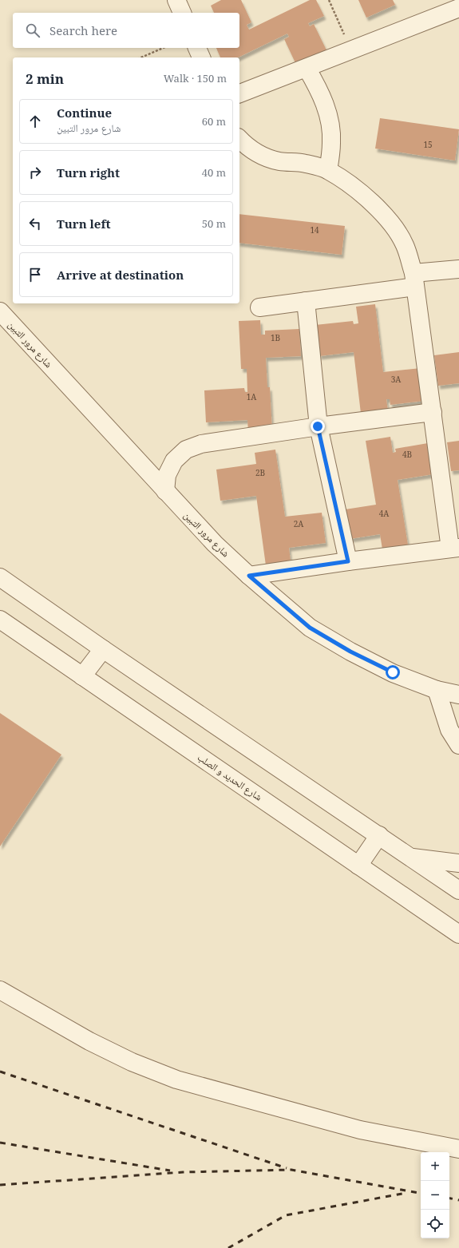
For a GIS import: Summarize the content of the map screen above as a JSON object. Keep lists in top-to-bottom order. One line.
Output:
{"streets":{"street":["شارع مرور التبين","شارع الحديد و الصلب"]},"house_numbers":["15","14","1B","3A","1A","4B","2B","4A","2A"],"page":{"search":"Search here","heading":["2 min","Walk · 150 m"],"list":[["Continue","شارع مرور التبين","60 m"],["Turn right","40 m"],["Turn left","50 m"],"Arrive at destination"],"map_buttons":["+","−"]}}
